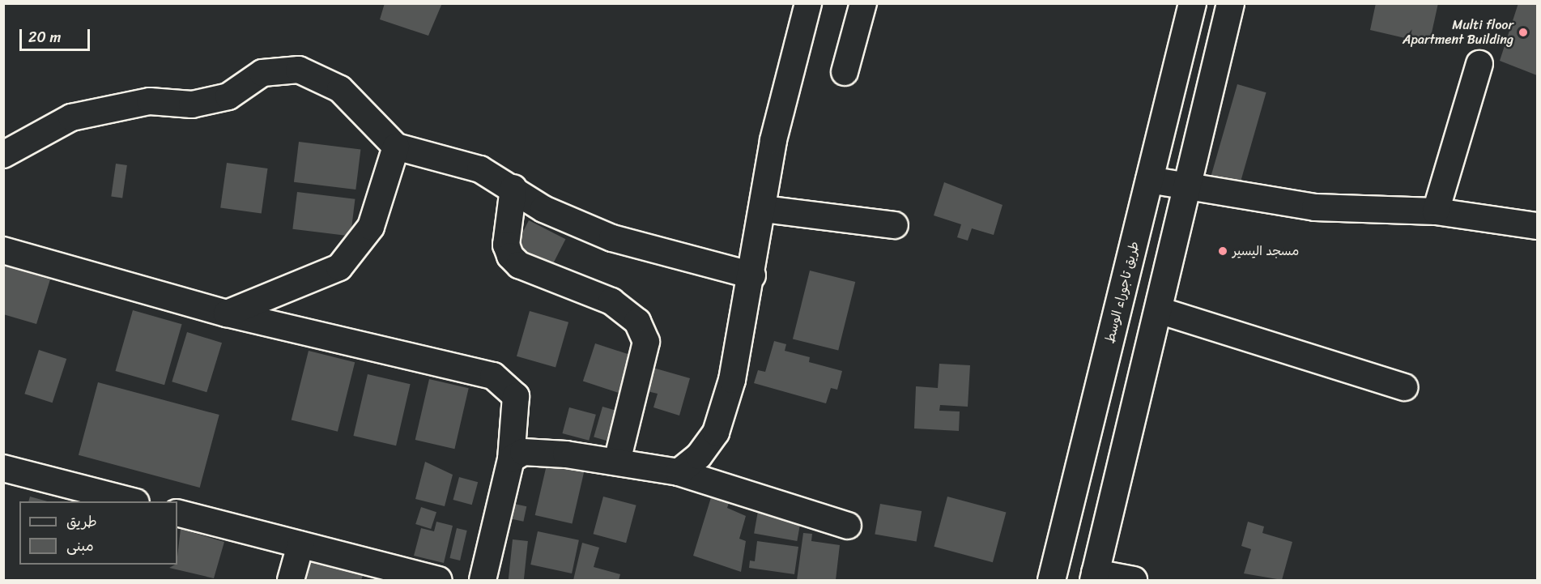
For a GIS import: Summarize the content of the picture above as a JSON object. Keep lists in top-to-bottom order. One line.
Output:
{"streets":{"main road":["طريق تاجوراء الوسط"]},"places":["Multi floor Apartment Building","مسجد اليسير"],"legend":["طريق","مبنى"],"scale_bar":"20 m"}
